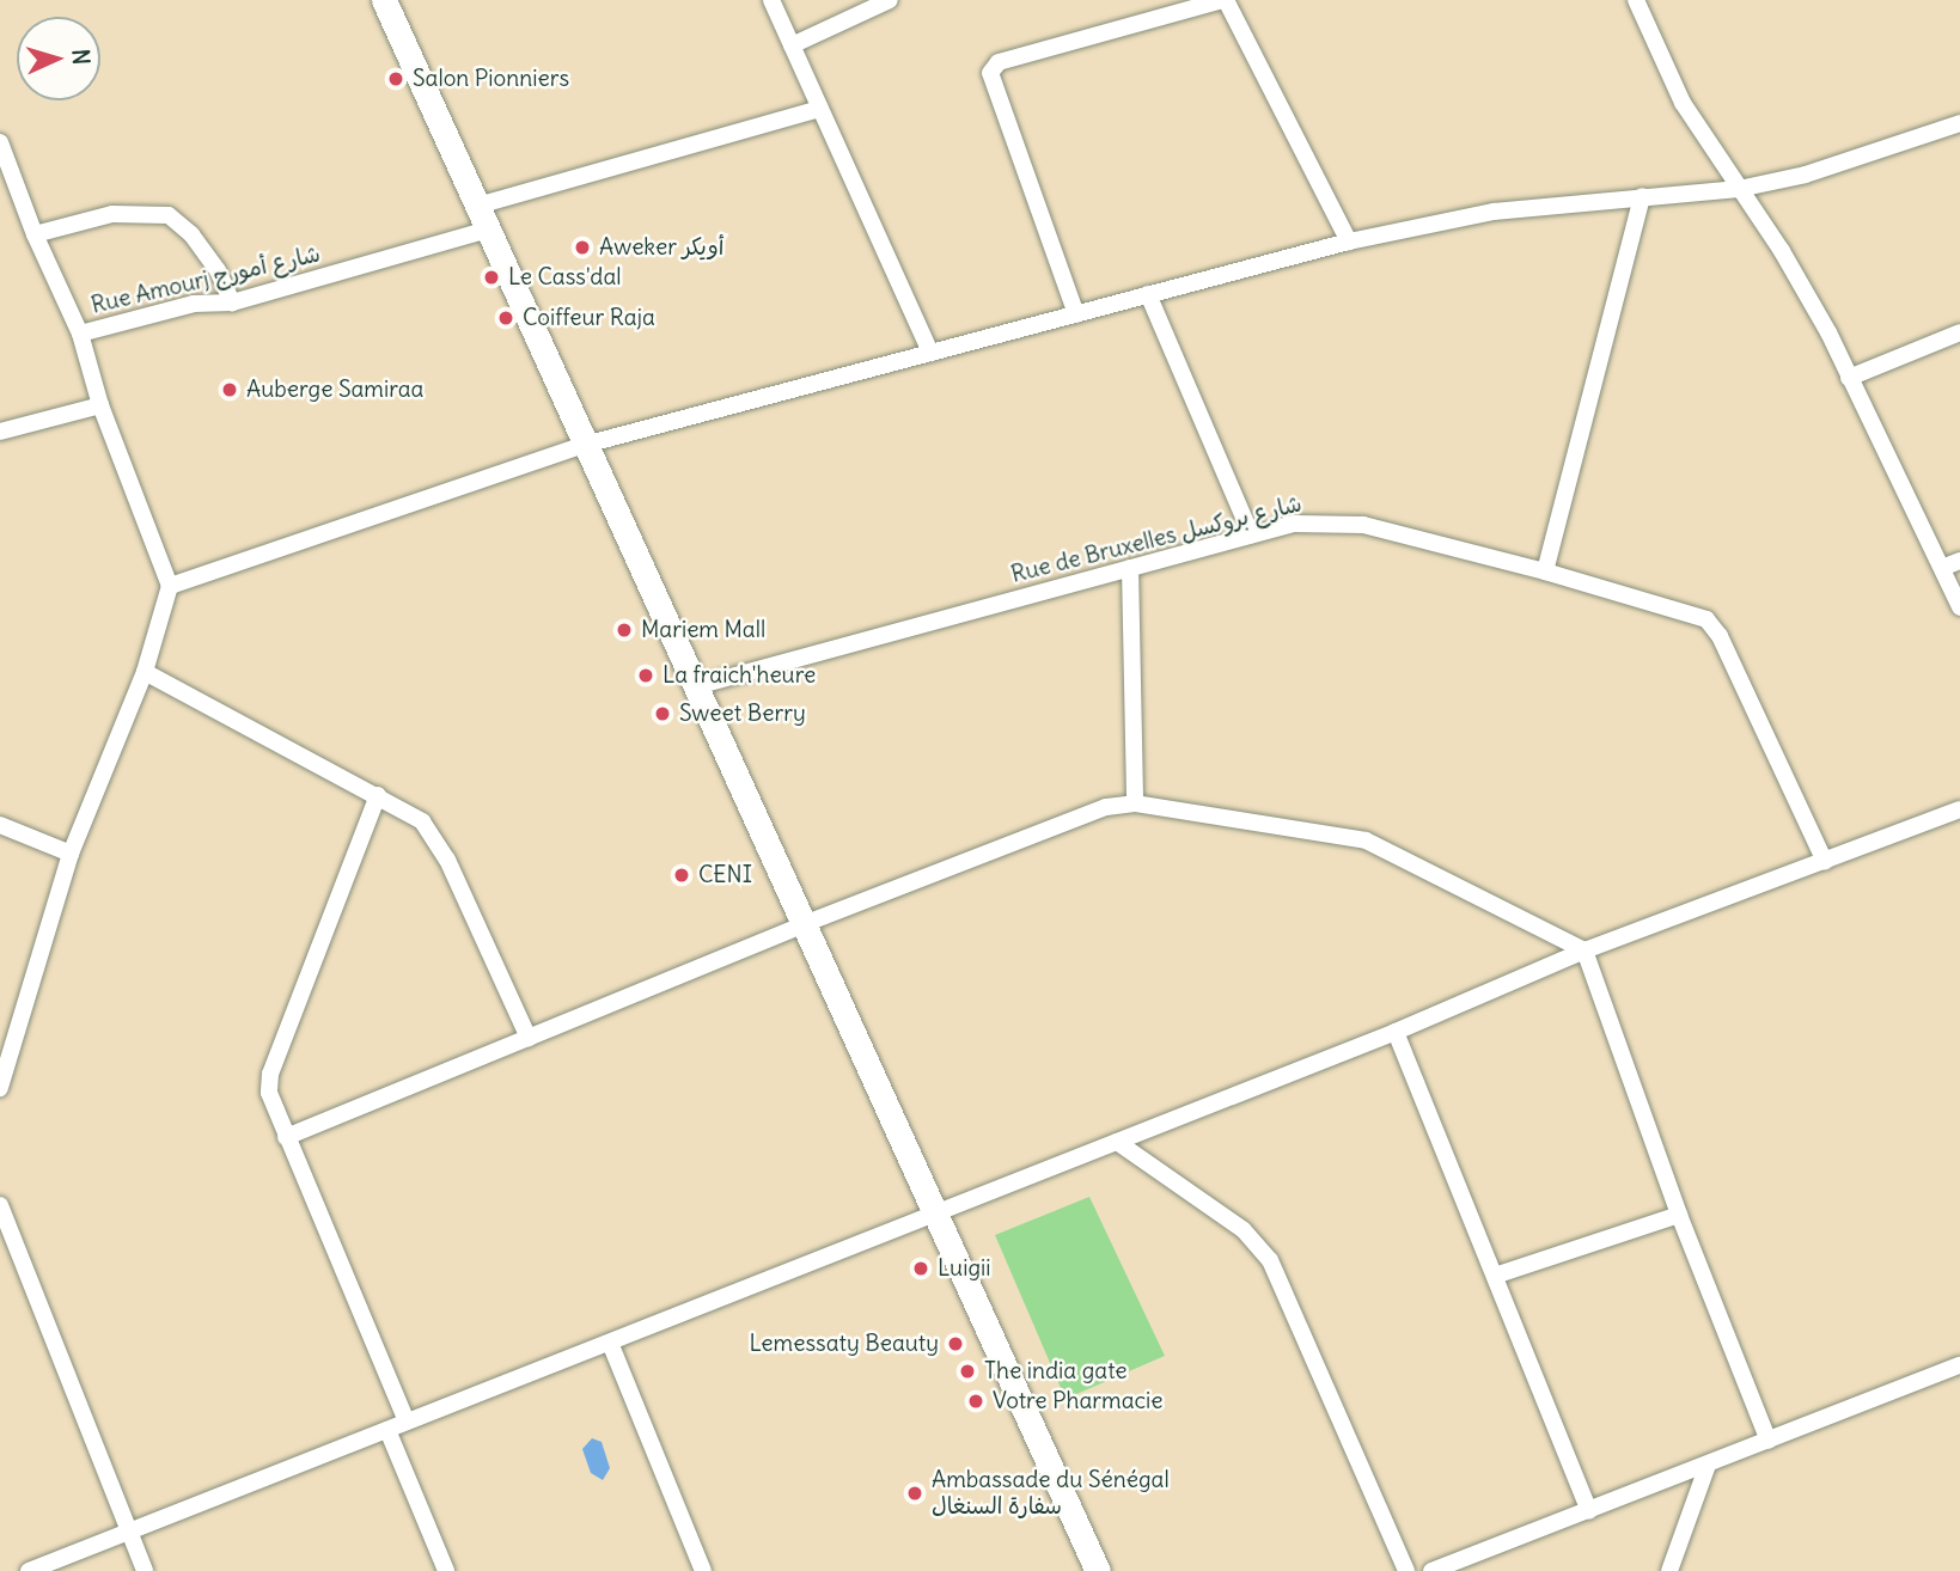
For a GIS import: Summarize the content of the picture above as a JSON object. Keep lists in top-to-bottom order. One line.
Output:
{"streets":{"street":["Rue Amourj شارع أمورج","Rue de Bruxelles شارع بروكسل"]},"places":["Salon Pionniers","Aweker أويكر","Le Cass'dal","Coiffeur Raja","Auberge Samiraa","Mariem Mall","La fraich'heure","Sweet Berry","CENI","Luigii","Lemessaty Beauty","The india gate","Votre Pharmacie","Ambassade du Sénégal سفارة السنغال"],"north":"right"}
